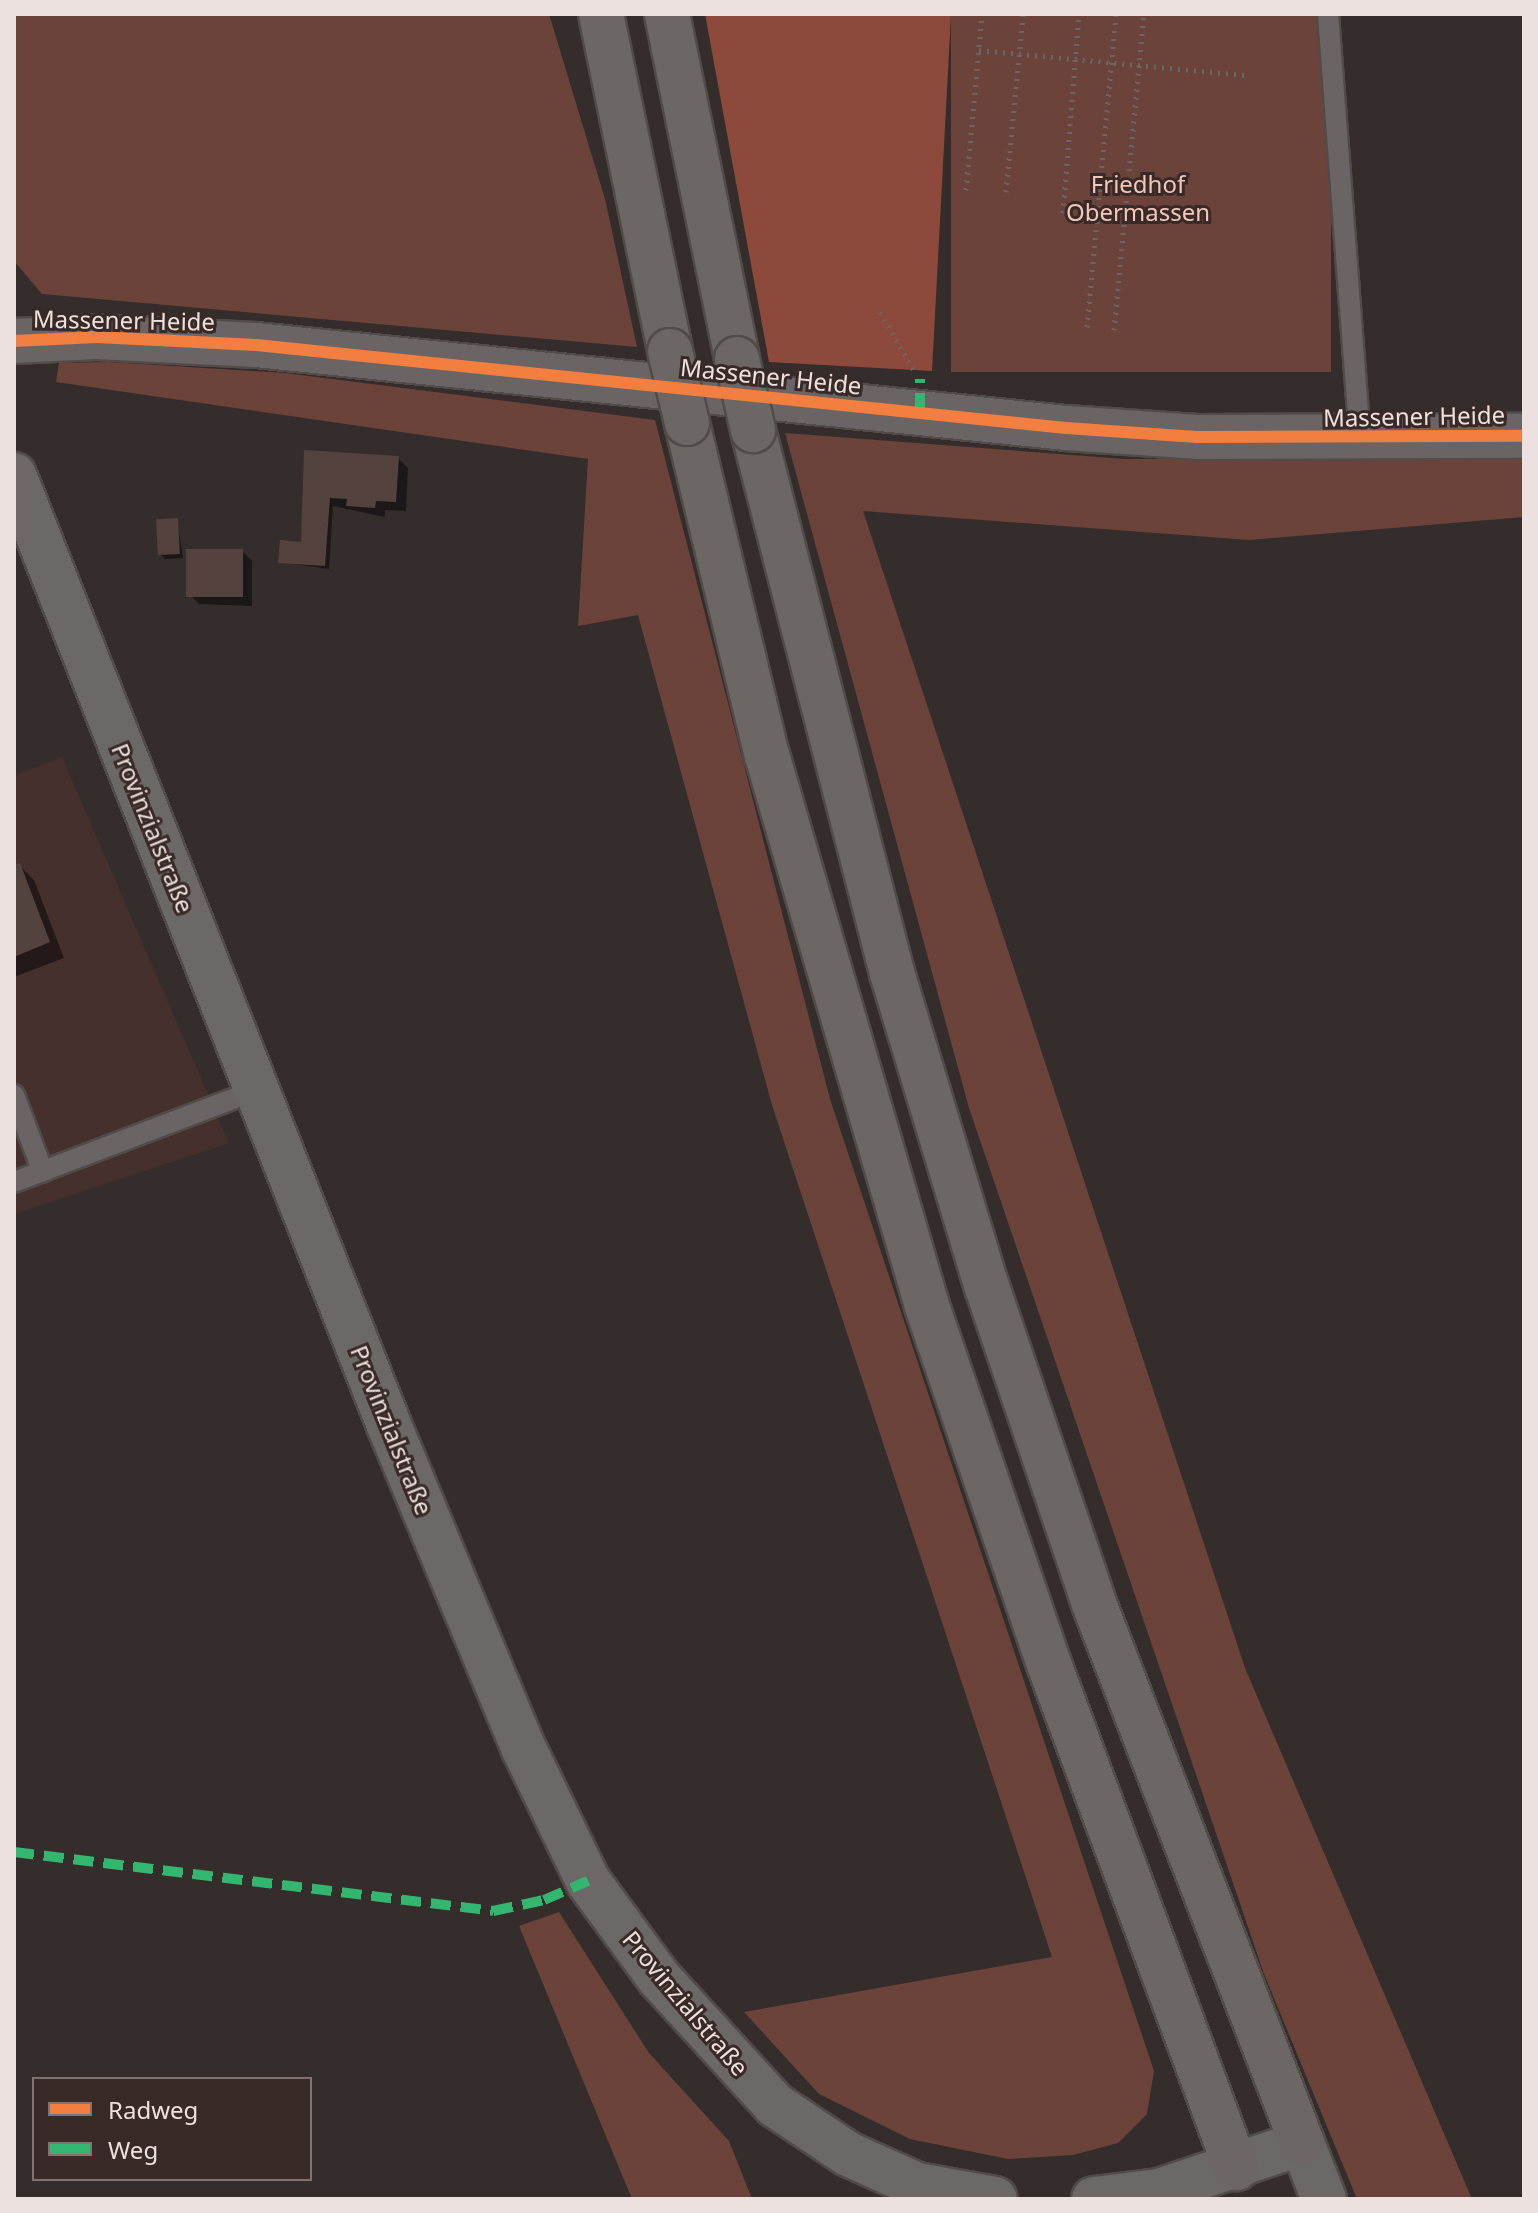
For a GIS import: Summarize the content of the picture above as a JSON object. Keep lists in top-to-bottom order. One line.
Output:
{"streets":{"main road":["Provinzialstraße"],"street":["Massener Heide"]},"parks":["Friedhof Obermassen"],"legend":["Radweg","Weg"]}
